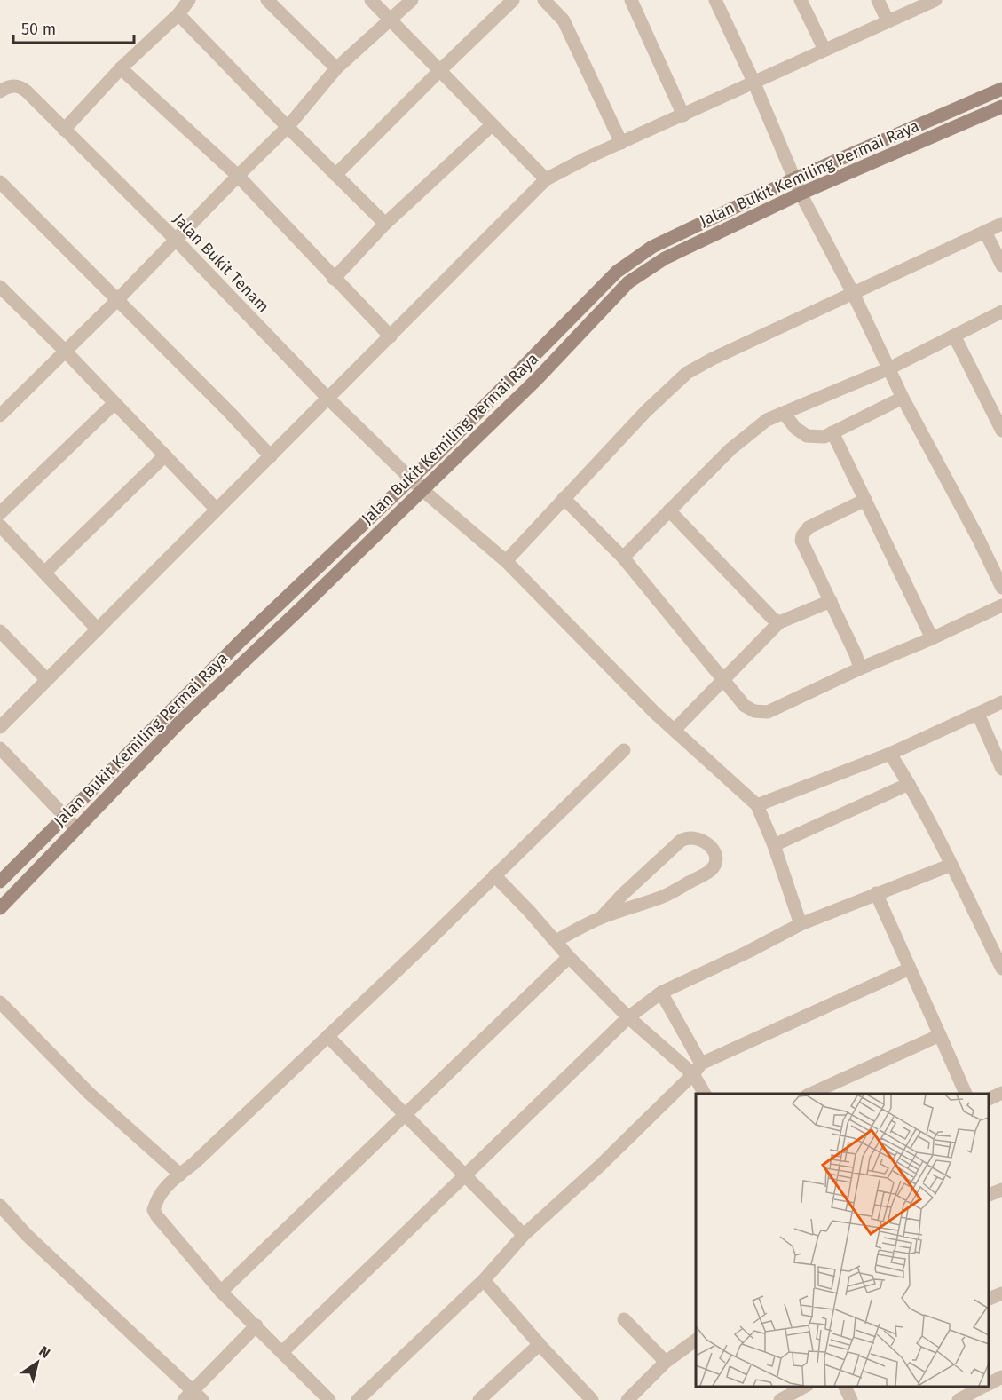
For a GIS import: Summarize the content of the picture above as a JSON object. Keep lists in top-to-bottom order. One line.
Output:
{"streets":{"street":["Jalan Bukit Kemiling Permai Raya","Jalan Bukit Tenam"]},"crossings":[["Jalan Bukit Kemiling Permai Raya","Jalan Bukit Tenam"]],"scale_bar":"50 m","north":"top right"}
